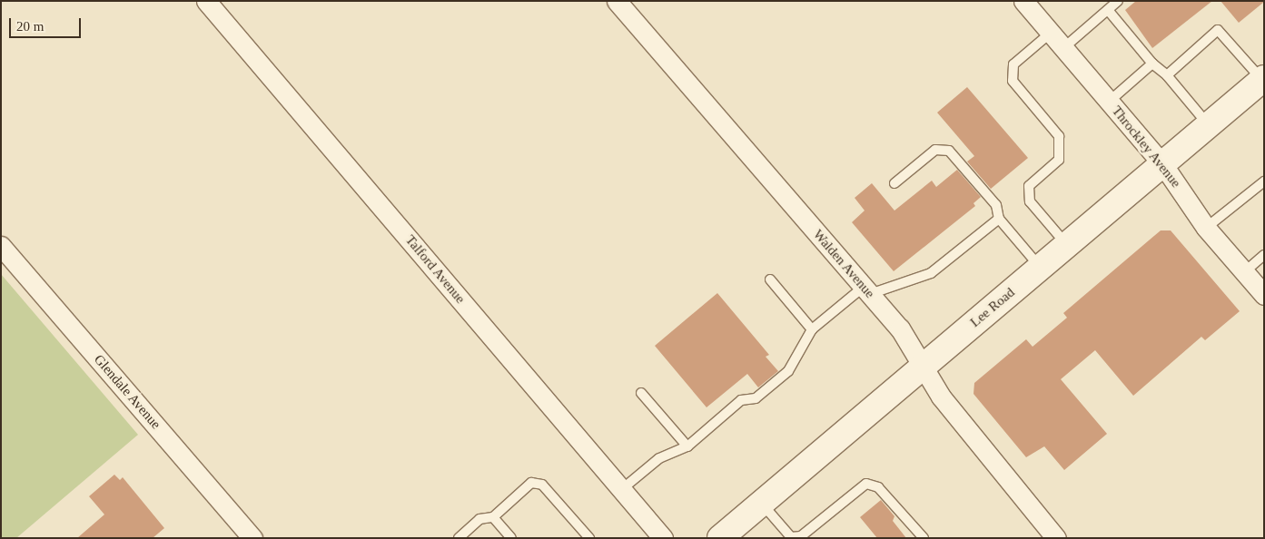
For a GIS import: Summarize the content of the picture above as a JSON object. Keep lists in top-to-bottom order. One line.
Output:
{"streets":{"main road":["Lee Road"],"street":["Throckley Avenue","Walden Avenue","Talford Avenue","Glendale Avenue"]},"crossings":[["Throckley Avenue","Lee Road"],["Walden Avenue","Lee Road"]],"scale_bar":"20 m"}
